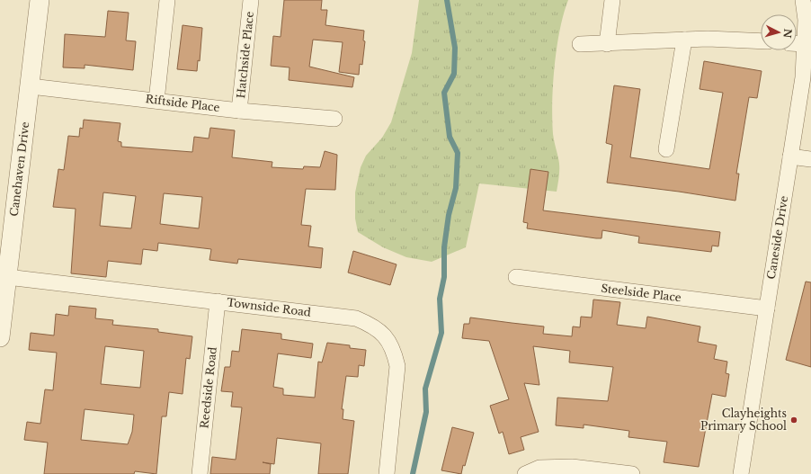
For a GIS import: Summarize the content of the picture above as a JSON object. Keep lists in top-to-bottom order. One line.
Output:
{"streets":{"street":["Hatchside Place","Riftside Place","Canehaven Drive","Caneside Drive","Steelside Place","Townside Road","Reedside Road"]},"crossings":[["Hatchside Place","Riftside Place"],["Riftside Place","Canehaven Drive"],["Canehaven Drive","Townside Road"],["Caneside Drive","Steelside Place"],["Townside Road","Reedside Road"]],"places":["Clayheights Primary School"],"north":"right"}
